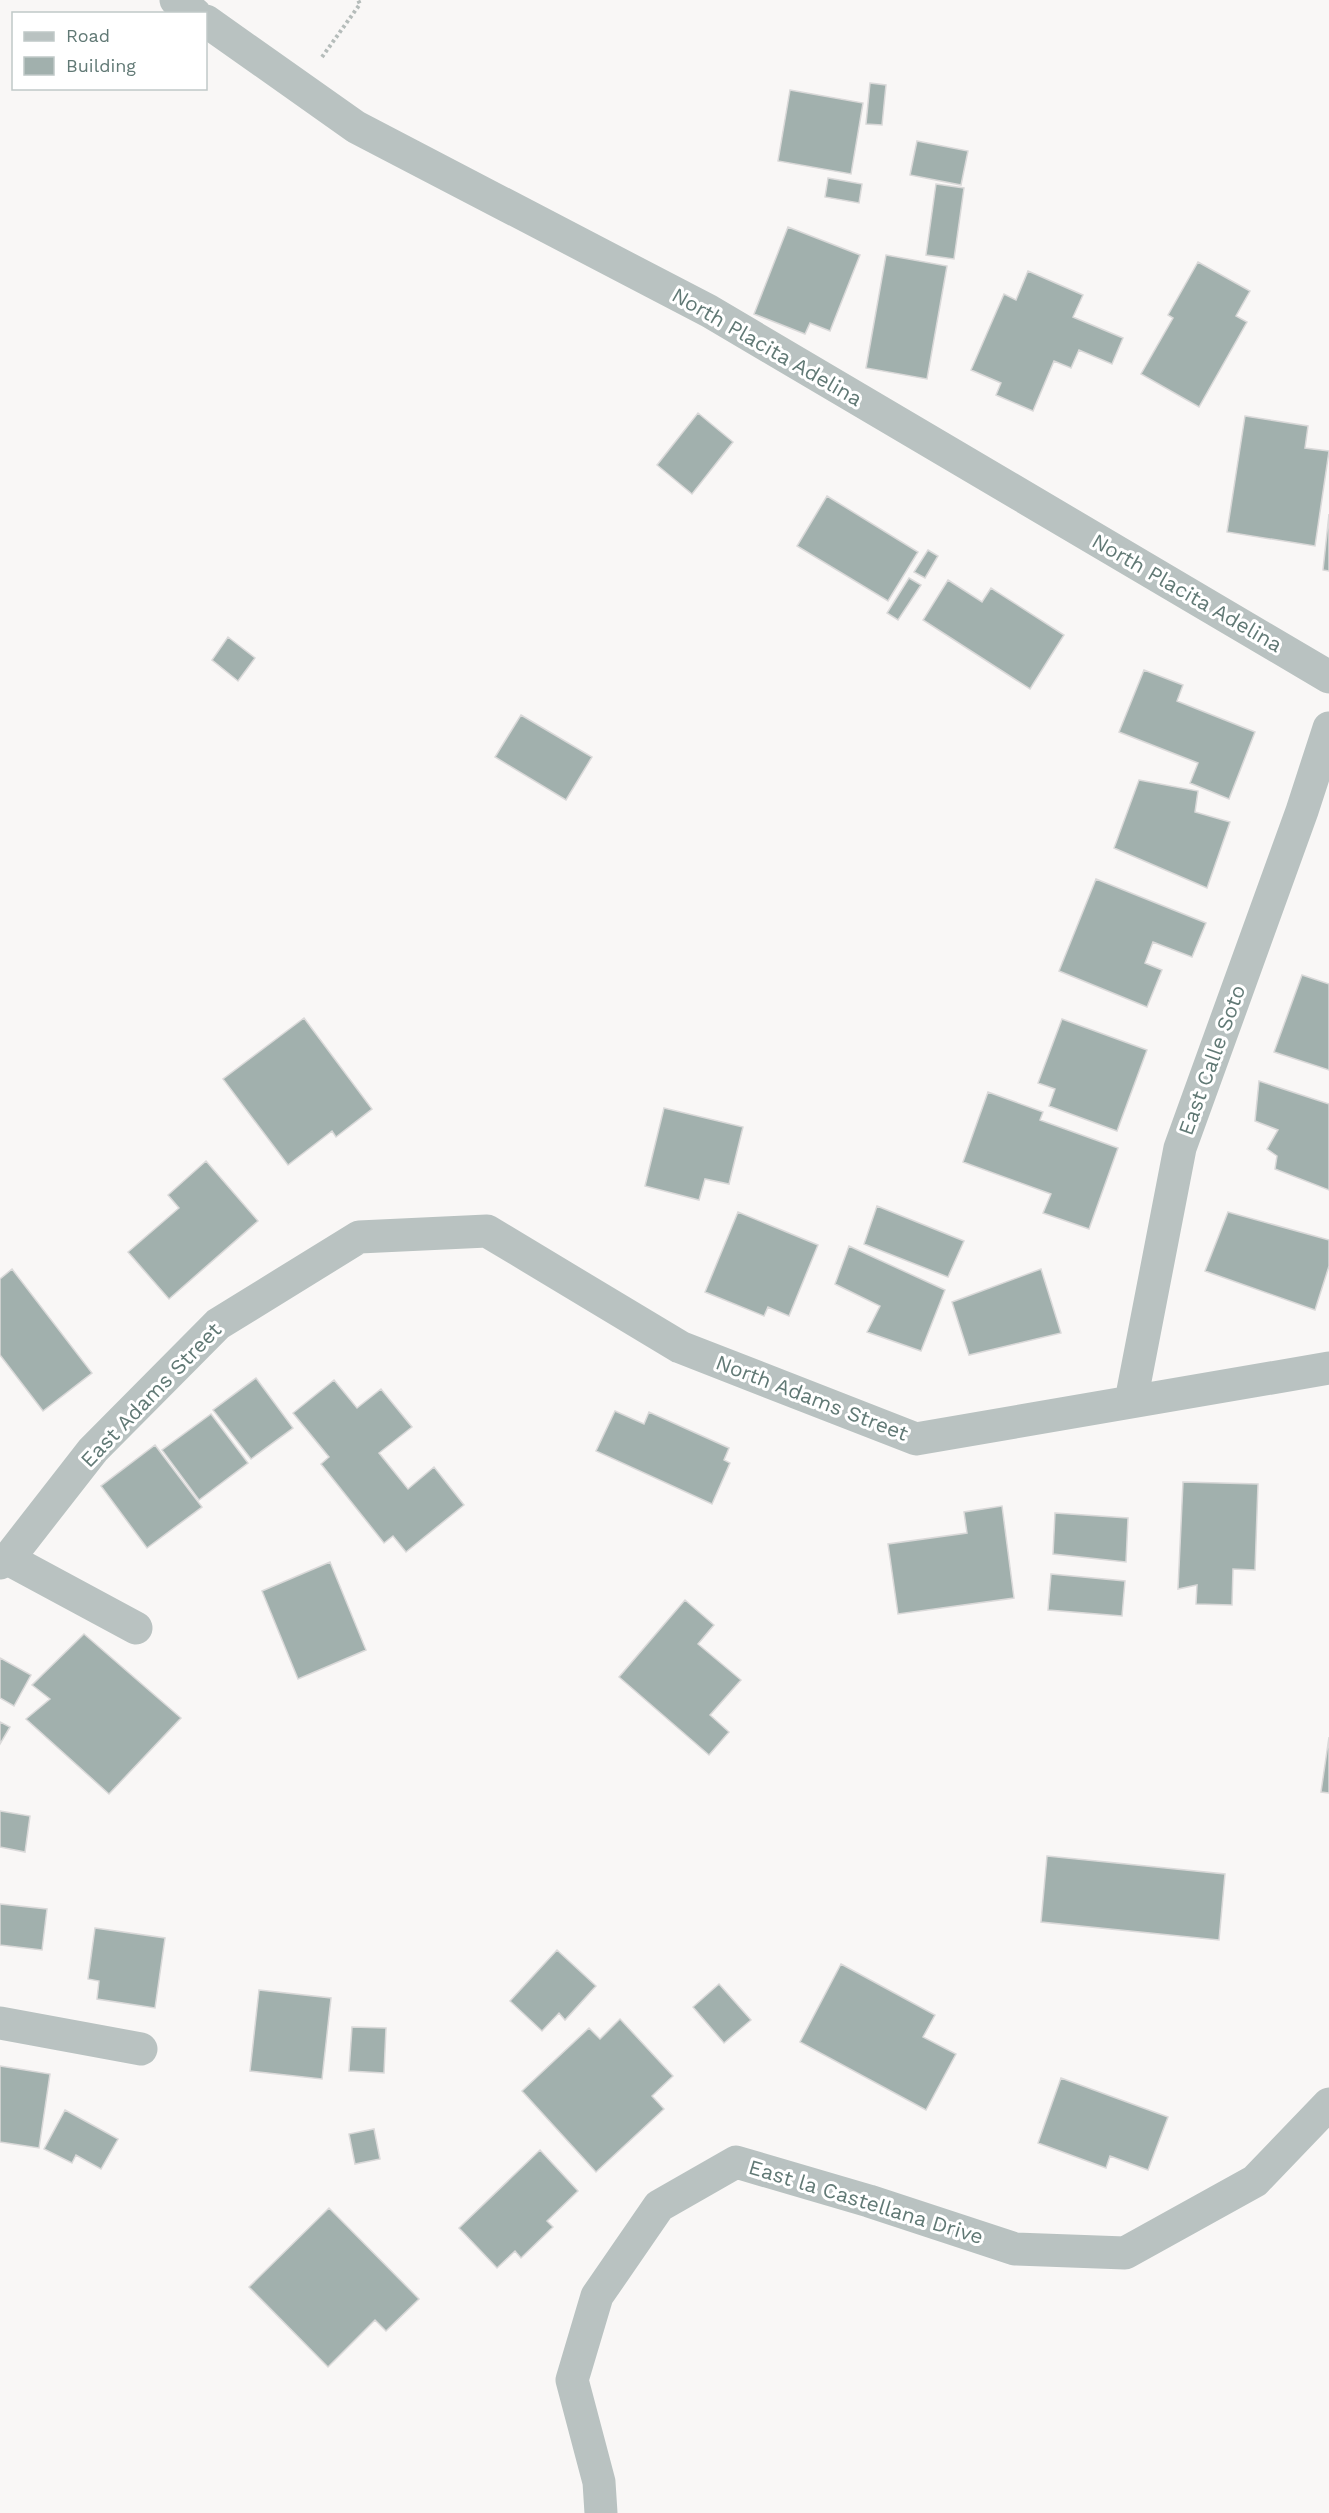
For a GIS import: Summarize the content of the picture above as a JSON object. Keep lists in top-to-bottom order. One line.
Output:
{"streets":{"street":["North Placita Adelina","East Calle Soto","East Adams Street","North Adams Street","East la Castellana Drive"]},"crossings":[["East Calle Soto","North Adams Street"],["East Adams Street","North Adams Street"]],"legend":["Road","Building"]}
